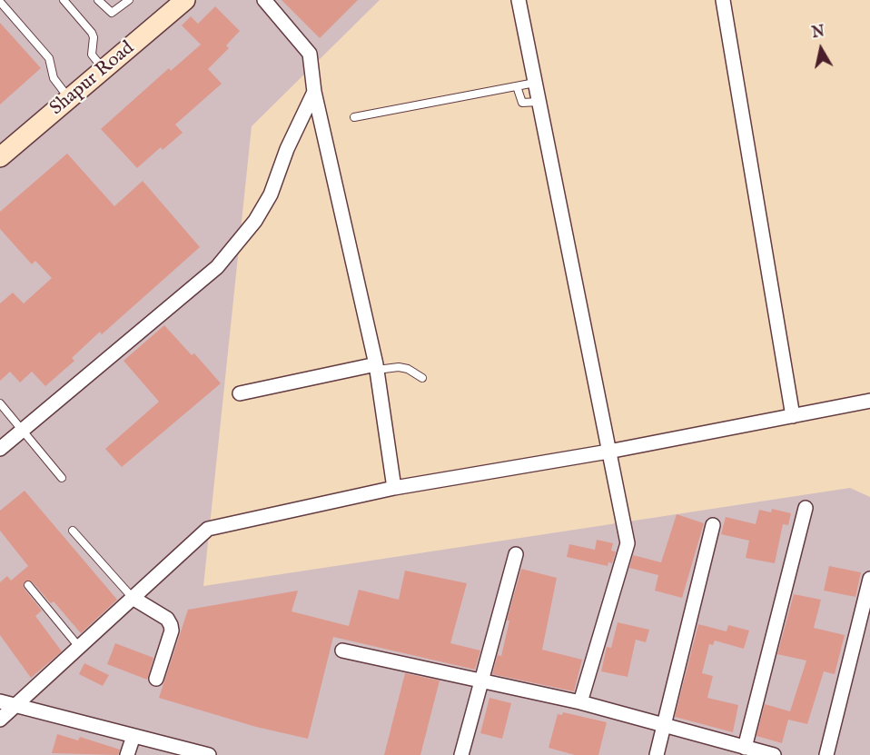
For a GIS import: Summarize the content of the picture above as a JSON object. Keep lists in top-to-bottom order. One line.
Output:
{"streets":{"street":["Shapur Road"]},"north":"top"}
